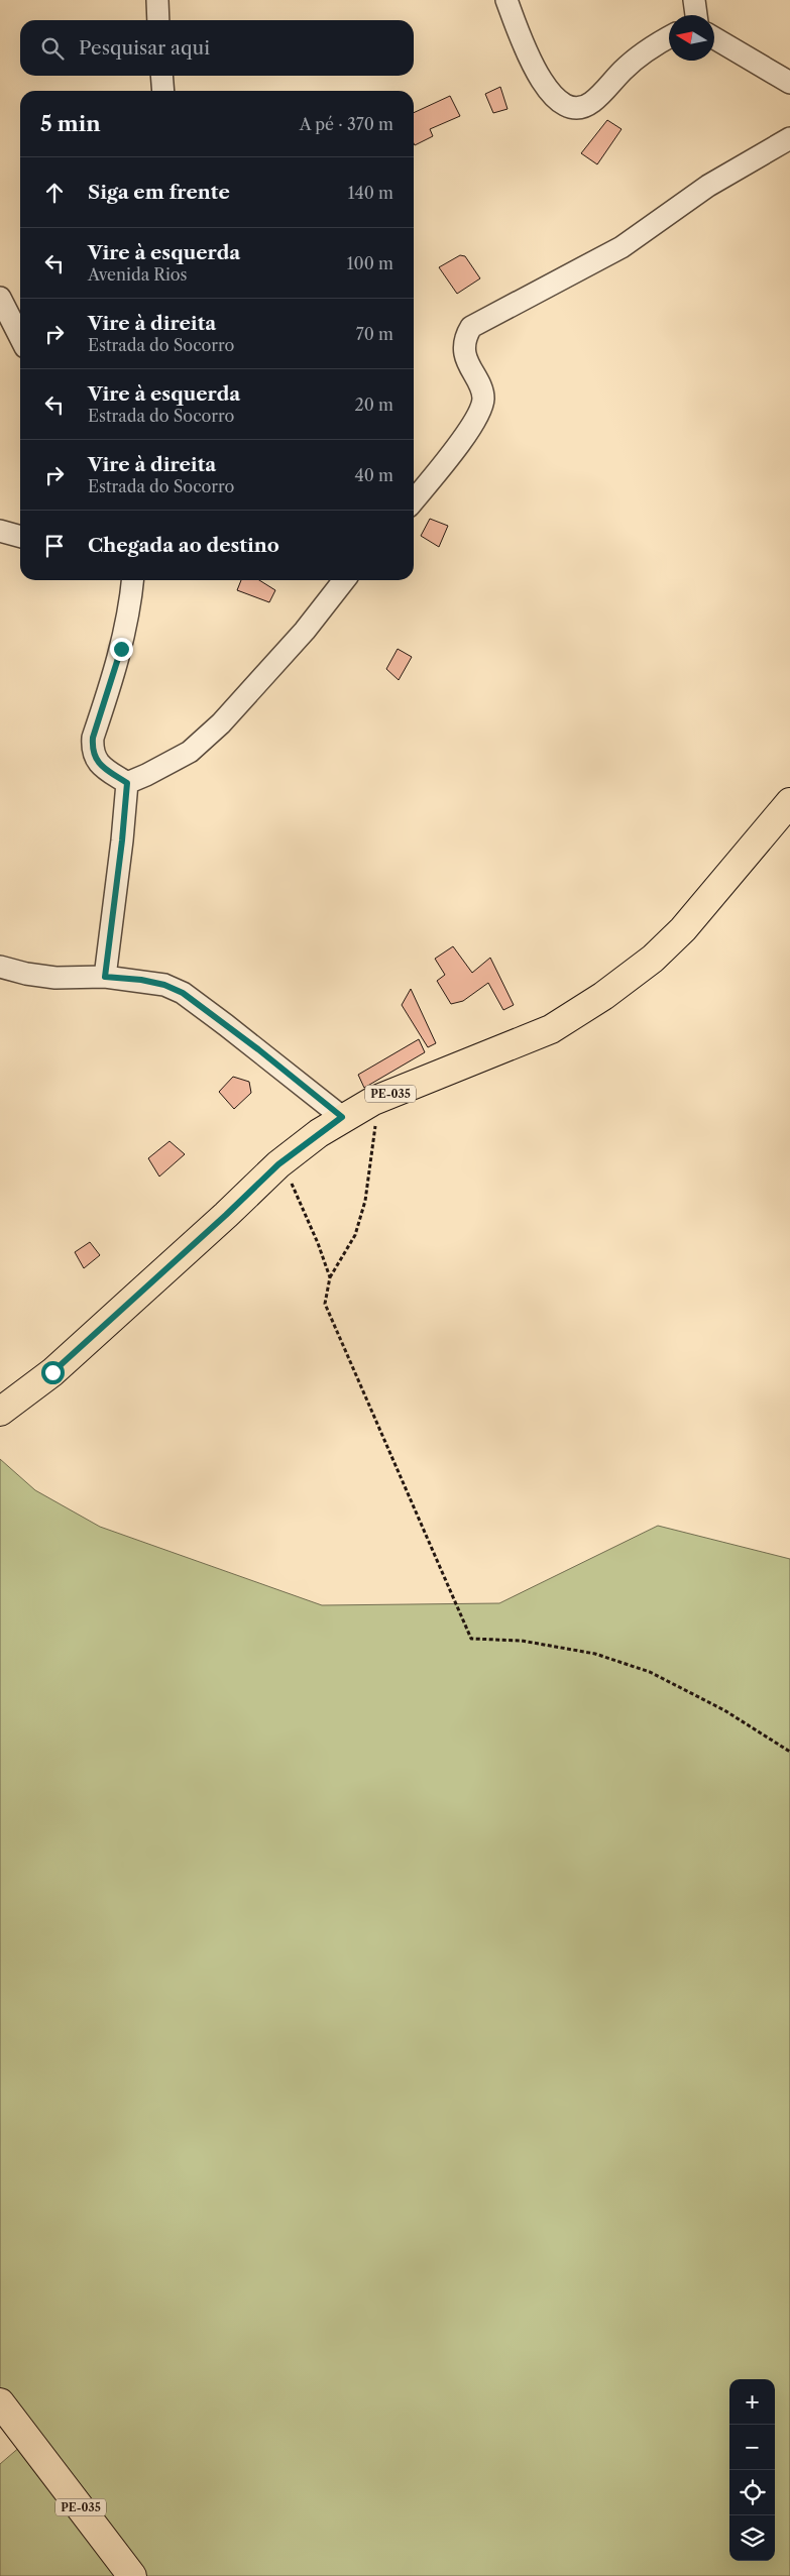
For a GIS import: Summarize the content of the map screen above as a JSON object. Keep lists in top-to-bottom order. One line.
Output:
{"streets":{"main road":["PE-035"]},"north":"left","page":{"search":"Pesquisar aqui","heading":["5 min","A pé · 370 m"],"list":[["Siga em frente","140 m"],["Vire à esquerda","Avenida Rios","100 m"],["Vire à direita","Estrada do Socorro","70 m"],["Vire à esquerda","Estrada do Socorro","20 m"],["Vire à direita","Estrada do Socorro","40 m"],"Chegada ao destino"],"map_buttons":["+","−"]}}
